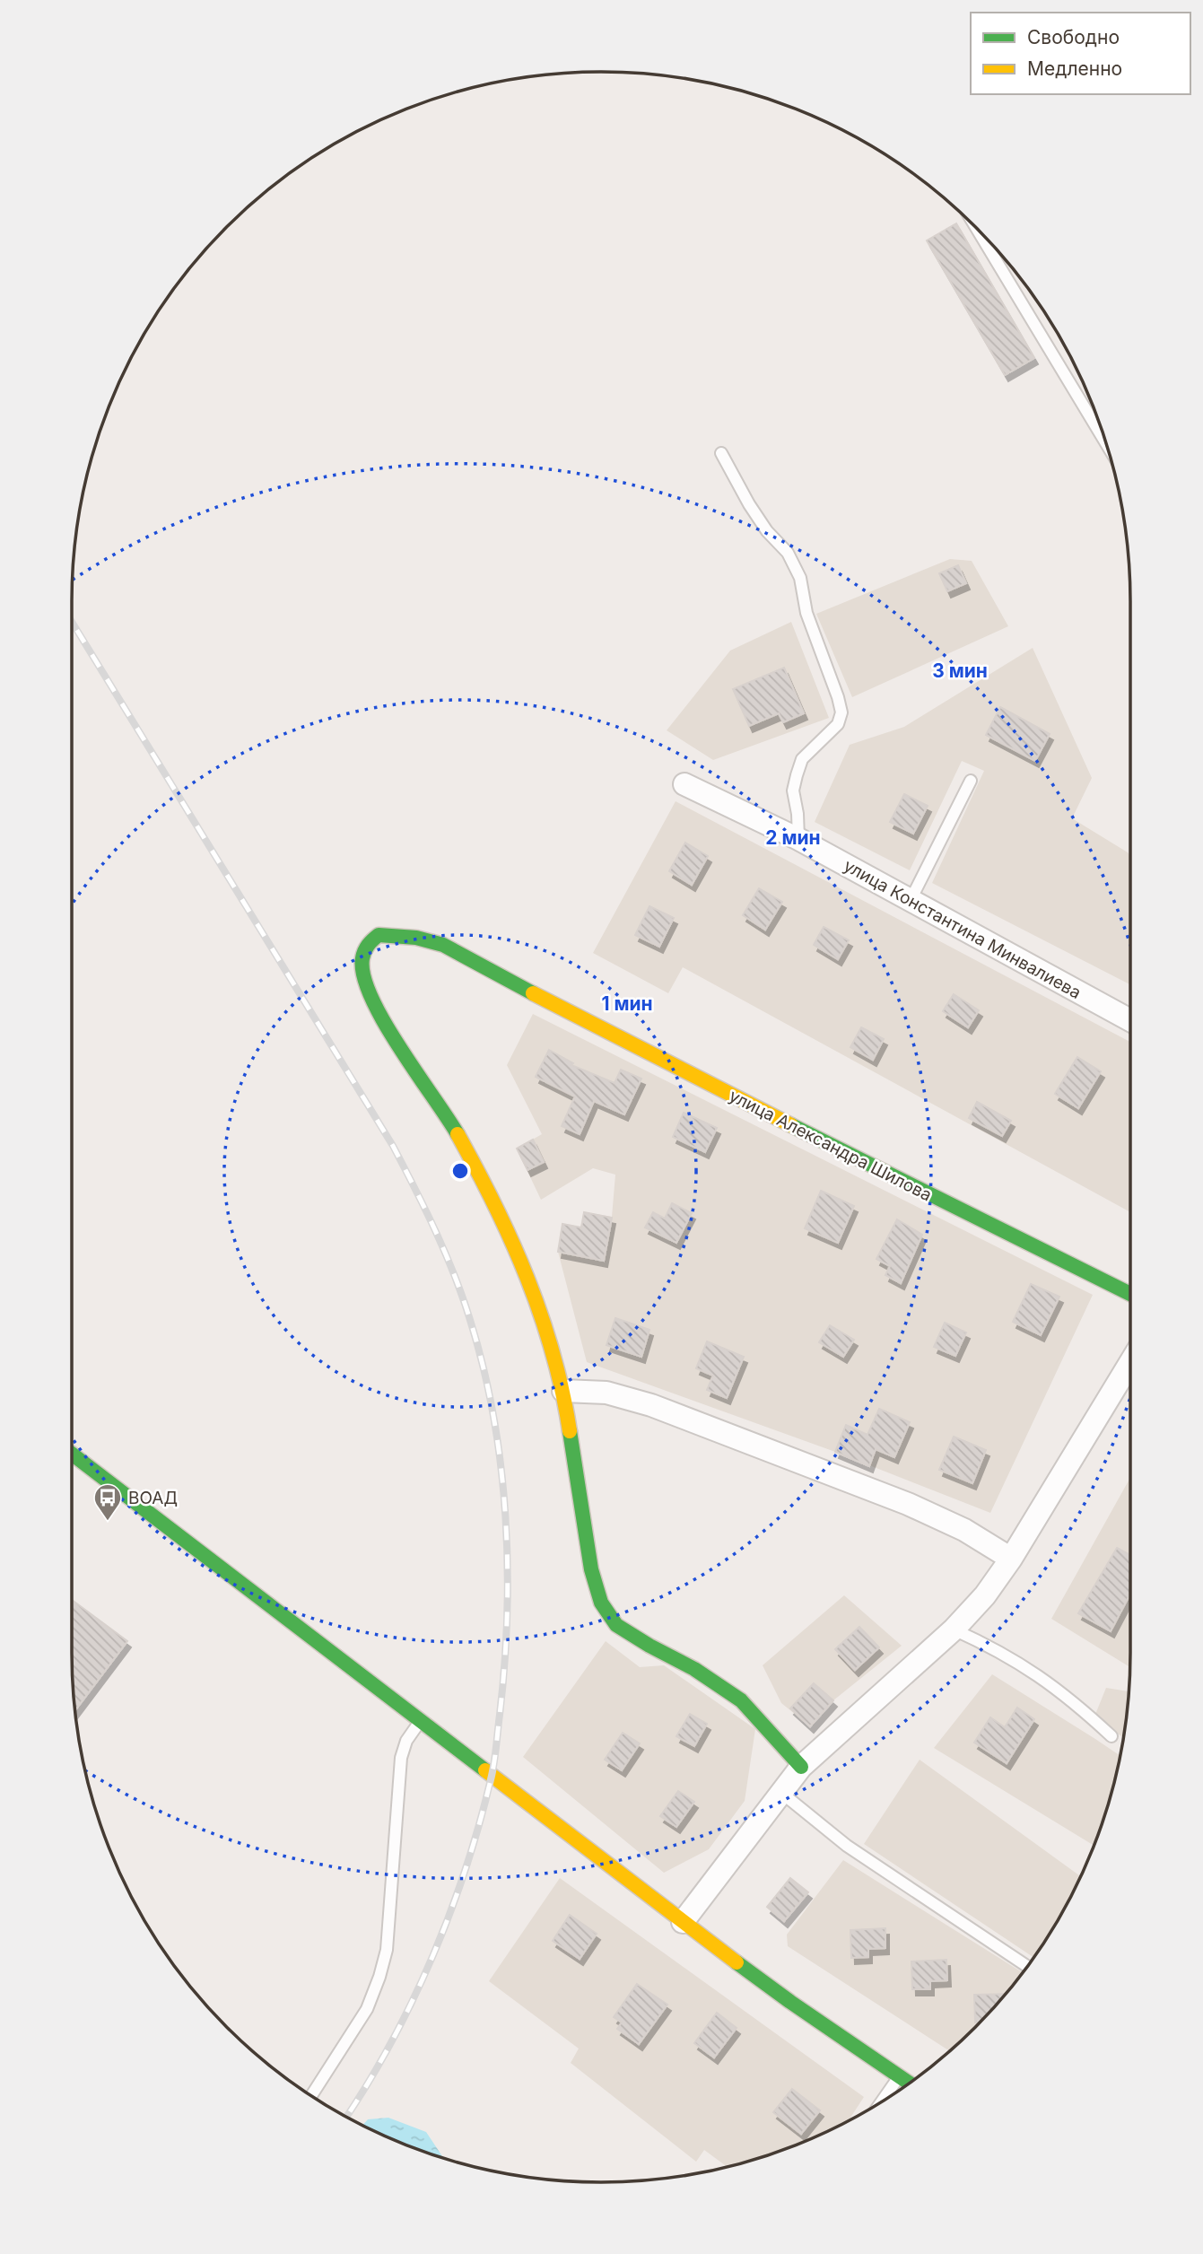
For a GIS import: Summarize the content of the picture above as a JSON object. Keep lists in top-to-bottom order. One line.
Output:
{"streets":{"street":["улица Константина Минвалиева","улица Александра Шилова"]},"places":{"bus stop":["ВОАД"]},"legend":["Свободно","Медленно"],"rings":["3 мин","2 мин","1 мин"]}
